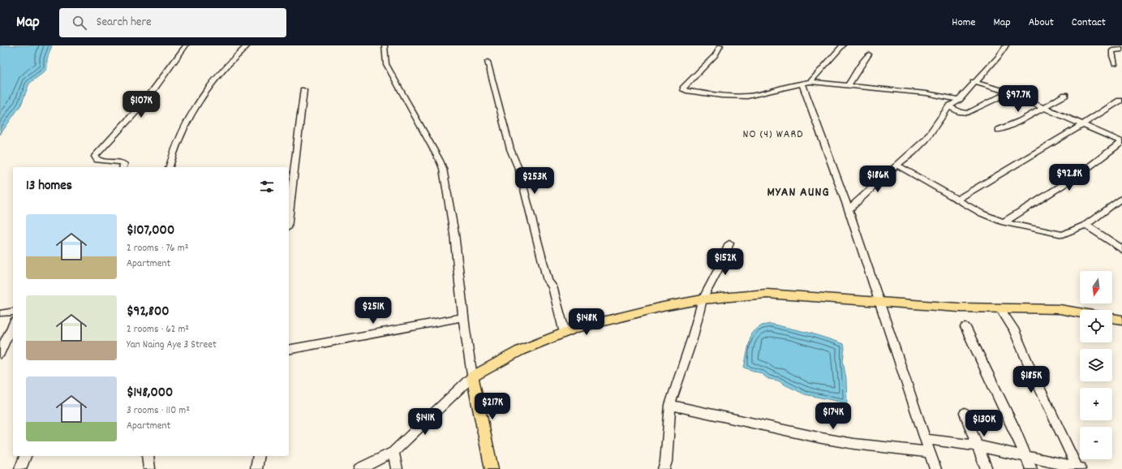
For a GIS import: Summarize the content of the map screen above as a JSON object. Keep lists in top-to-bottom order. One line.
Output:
{"districts":["NO (4) WARD","MYAN AUNG"],"north":"bottom","page":{"header":"Map","search":"Search here","nav":["Home","Map","About","Contact"],"price":["$97.7K","$107K","$92.8K","$186K","$253K","$152K","$251K","$148K","$185K","$217K","$174K","$141K","$130K"],"heading":"13 homes","list":[{"name":"$107,000","note":"2 rooms · 76 m² · Apartment"},{"name":"$92,800","note":"2 rooms · 62 m² · Yan Naing Aye 3 Street"},{"name":"$148,000","note":"3 rooms · 110 m² · Apartment"}],"map_buttons":["+","−"]}}
